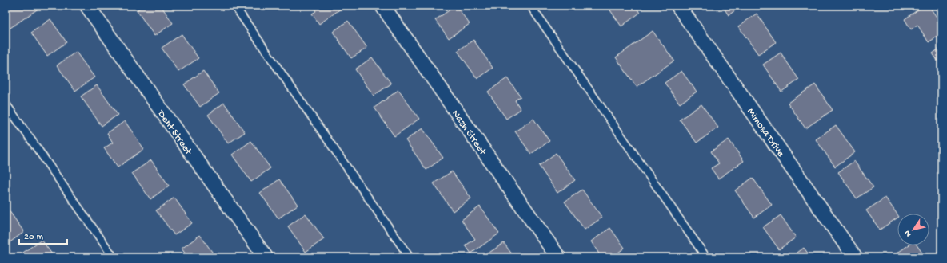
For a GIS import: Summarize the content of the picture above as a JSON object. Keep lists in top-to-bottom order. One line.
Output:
{"streets":{"street":["Dent Street","Nash Street","Mimosa Drive"]},"scale_bar":"20 m","north":"bottom left"}
